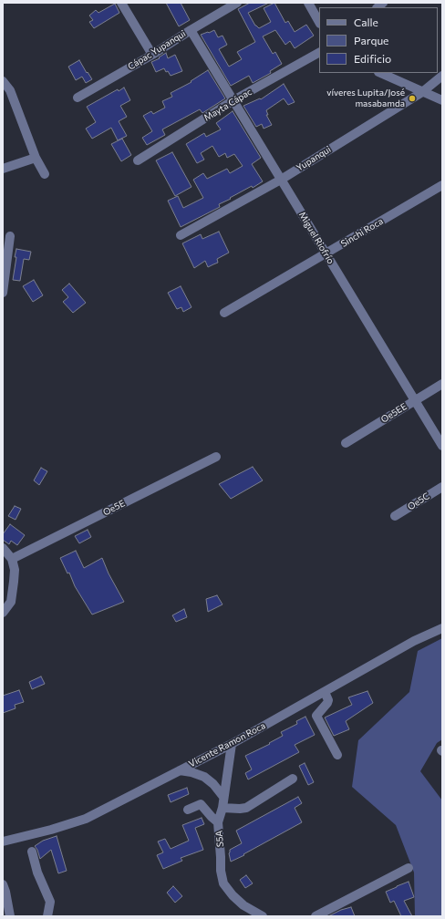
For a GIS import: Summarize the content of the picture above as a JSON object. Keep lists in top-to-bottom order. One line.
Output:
{"streets":{"street":["Cápac Yupanqui","Mayta Cápac","Yupanqui","Sinchi Roca","Miguel Riofrío","Oe5EE","Oe5C","Oe5E","Vicente Ramon Roca","S5A"]},"crossings":[["Cápac Yupanqui","Miguel Riofrío"],["Mayta Cápac","Miguel Riofrío"],["Yupanqui","Miguel Riofrío"],["Sinchi Roca","Miguel Riofrío"],["Miguel Riofrío","Oe5EE"],["Vicente Ramon Roca","S5A"]],"places":["víveres Lupita/José masabamda"],"legend":["Calle","Parque","Edificio"]}
